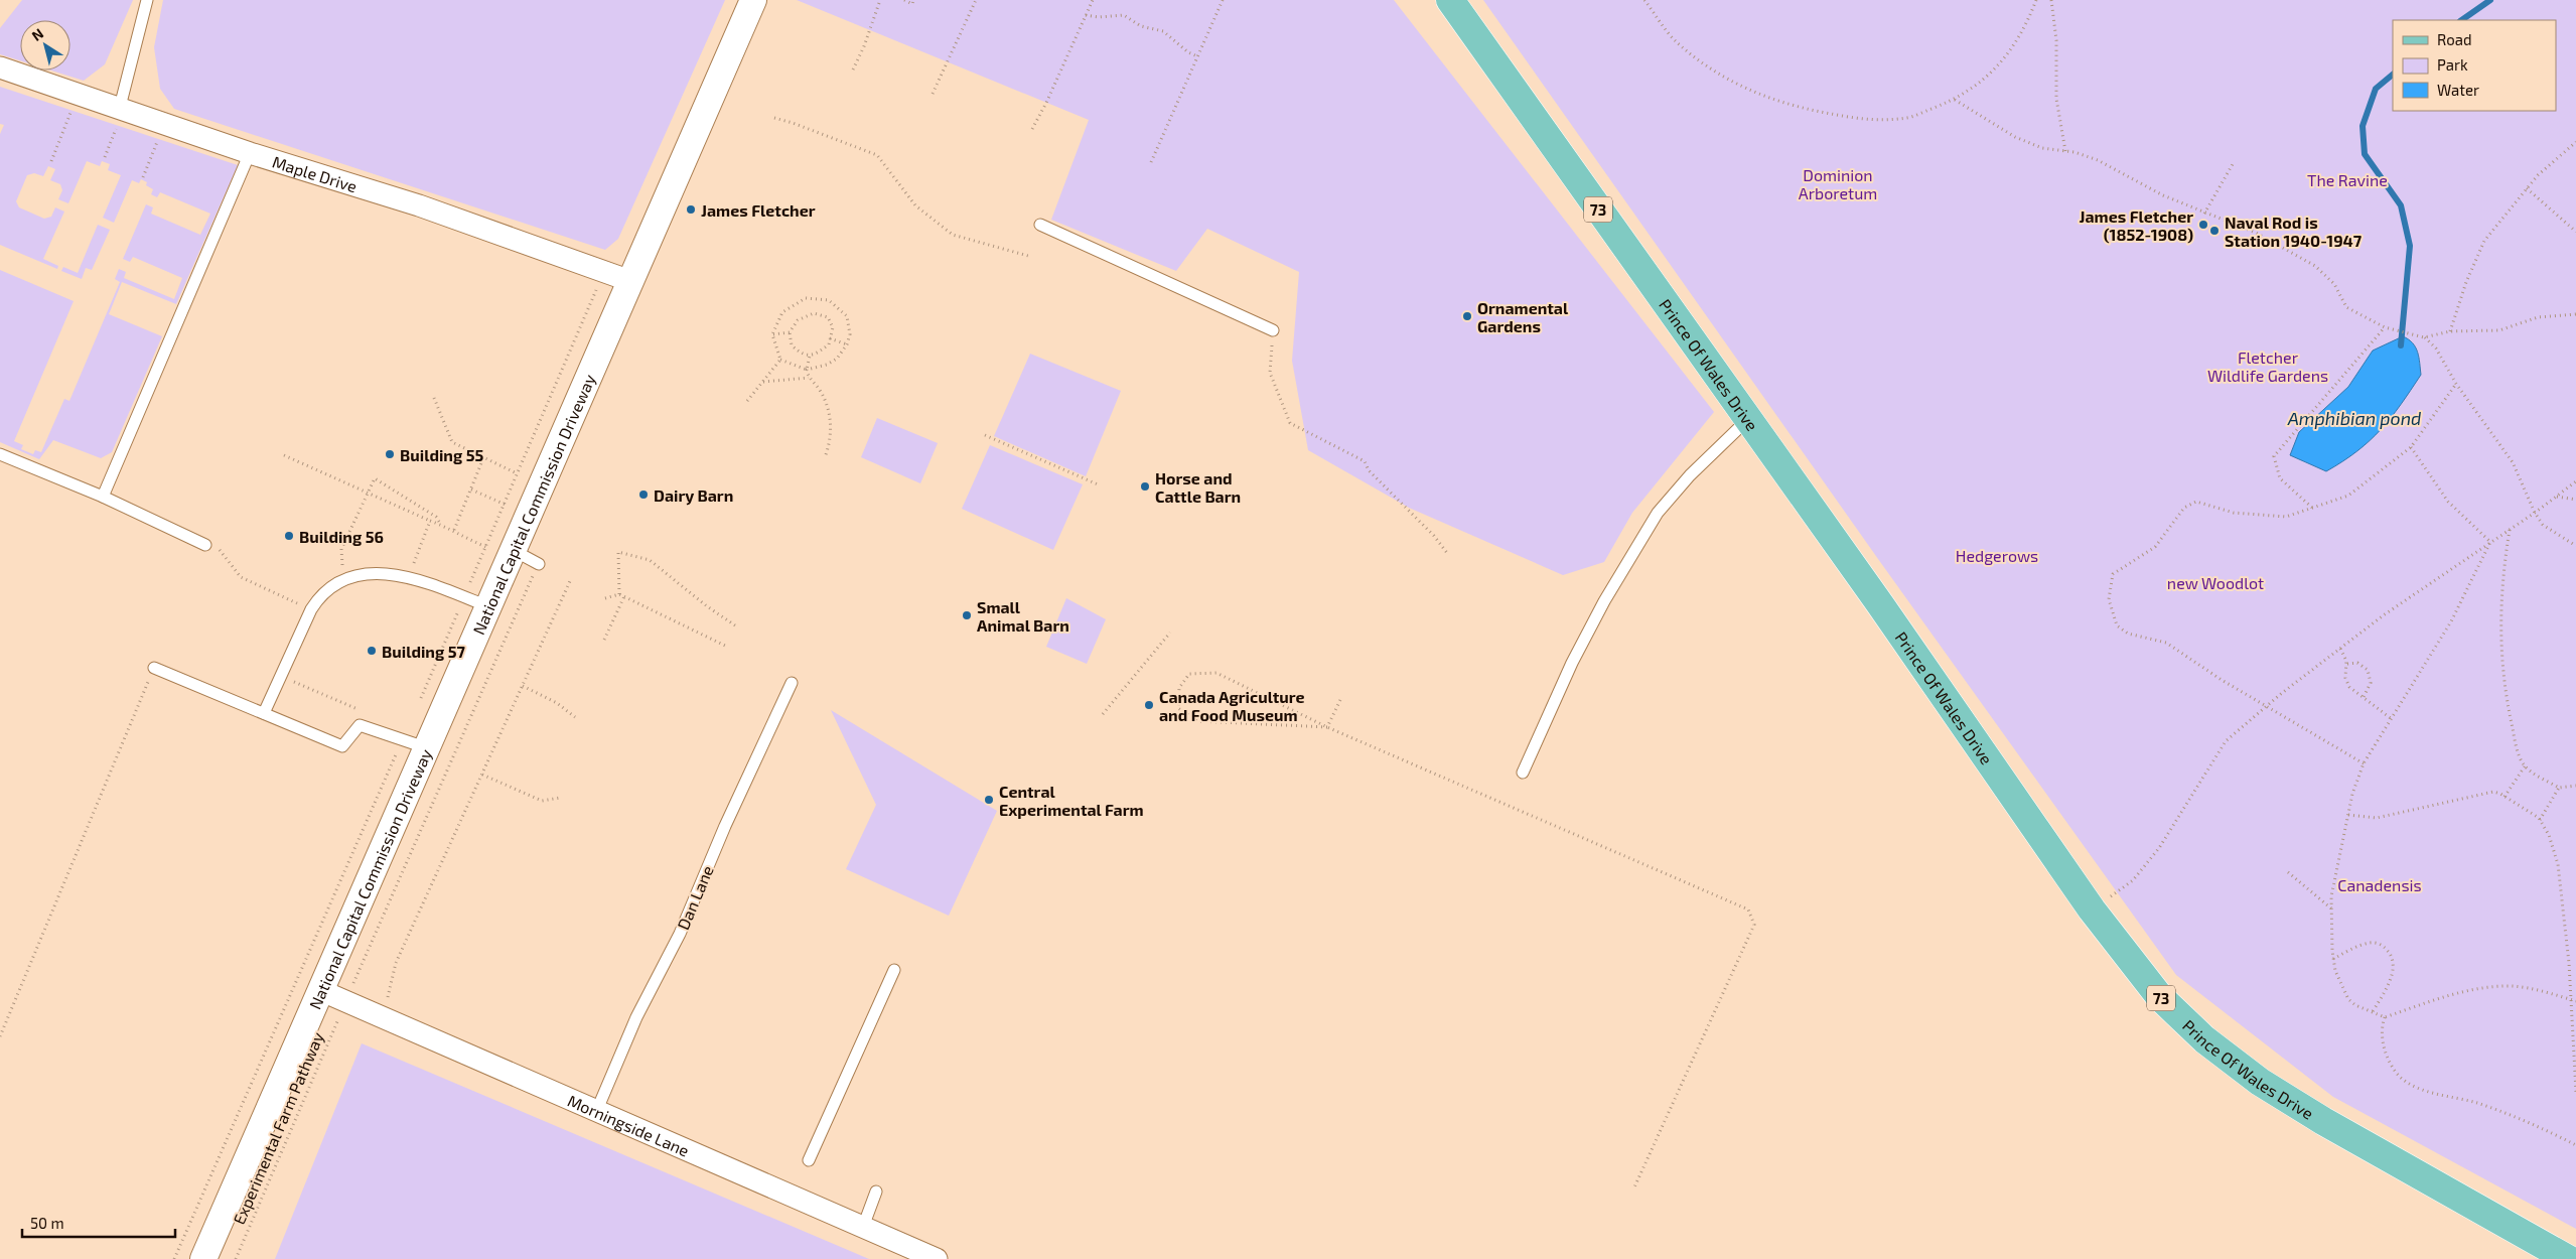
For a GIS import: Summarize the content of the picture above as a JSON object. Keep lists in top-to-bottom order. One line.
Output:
{"streets":{"main road":["73","Prince Of Wales Drive"],"street":["Maple Drive","National Capital Commission Driveway","Morningside Lane"],"lane":["Dan Lane"],"path":["Experimental Farm Pathway"]},"crossings":[["Maple Drive","National Capital Commission Driveway"],["National Capital Commission Driveway","Morningside Lane"],["National Capital Commission Driveway","Experimental Farm Pathway"],["Dan Lane","Morningside Lane"],["Morningside Lane","Experimental Farm Pathway"]],"water":["Amphibian pond"],"parks":["Dominion Arboretum","The Ravine","Fletcher Wildlife Gardens","Hedgerows","new Woodlot","Canadensis"],"places":["James Fletcher","James Fletcher (1852-1908)","Naval Rod is Station 1940-1947","Ornamental Gardens","Building 55","Horse and Cattle Barn","Dairy Barn","Building 56","Small Animal Barn","Building 57","Canada Agriculture and Food Museum","Central Experimental Farm"],"legend":["Road","Park","Water"],"scale_bar":"50 m","north":"top left"}
